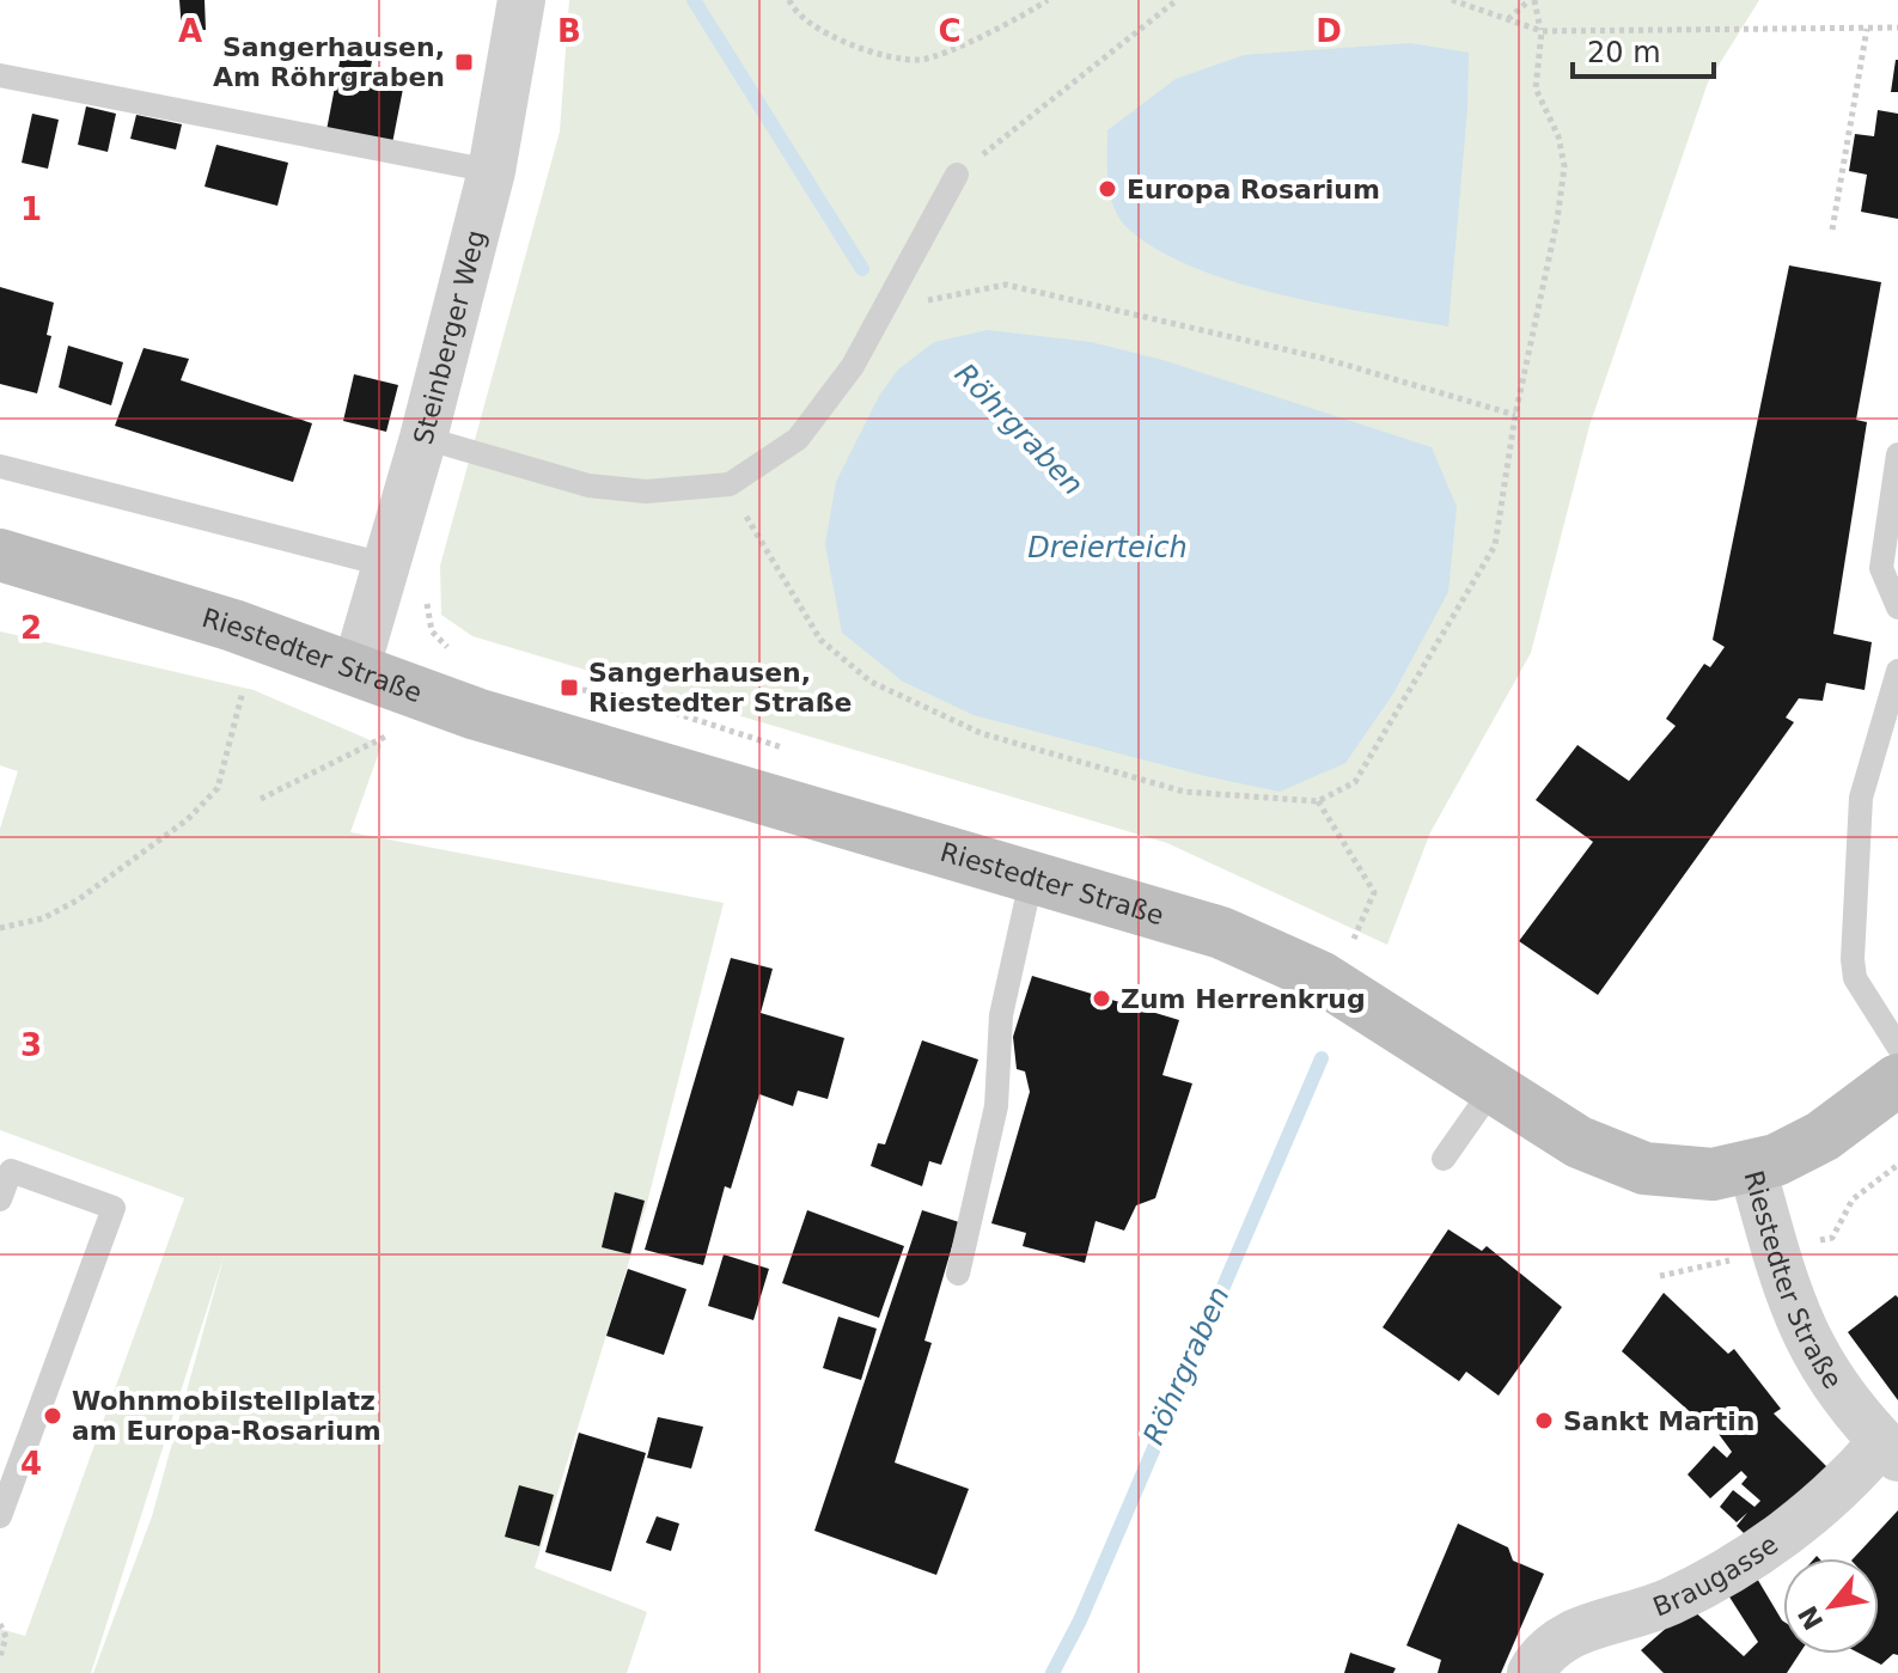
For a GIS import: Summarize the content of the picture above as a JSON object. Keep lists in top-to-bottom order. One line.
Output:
{"streets":{"main road":["Riestedter Straße"],"street":["Steinberger Weg","Braugasse"]},"crossings":[["Steinberger Weg","Riestedter Straße"],["Riestedter Straße","Braugasse"]],"water":["Röhrgraben","Dreierteich"],"places":{"transit":["Sangerhausen, Am Röhrgraben","Sangerhausen, Riestedter Straße"],"other":["Europa Rosarium","Zum Herrenkrug","Wohnmobilstellplatz am Europa-Rosarium","Sankt Martin"]},"scale_bar":"20 m","north":"bottom left","grid":{"columns":["A","B","C","D"],"rows":["1","2","3","4"]}}
